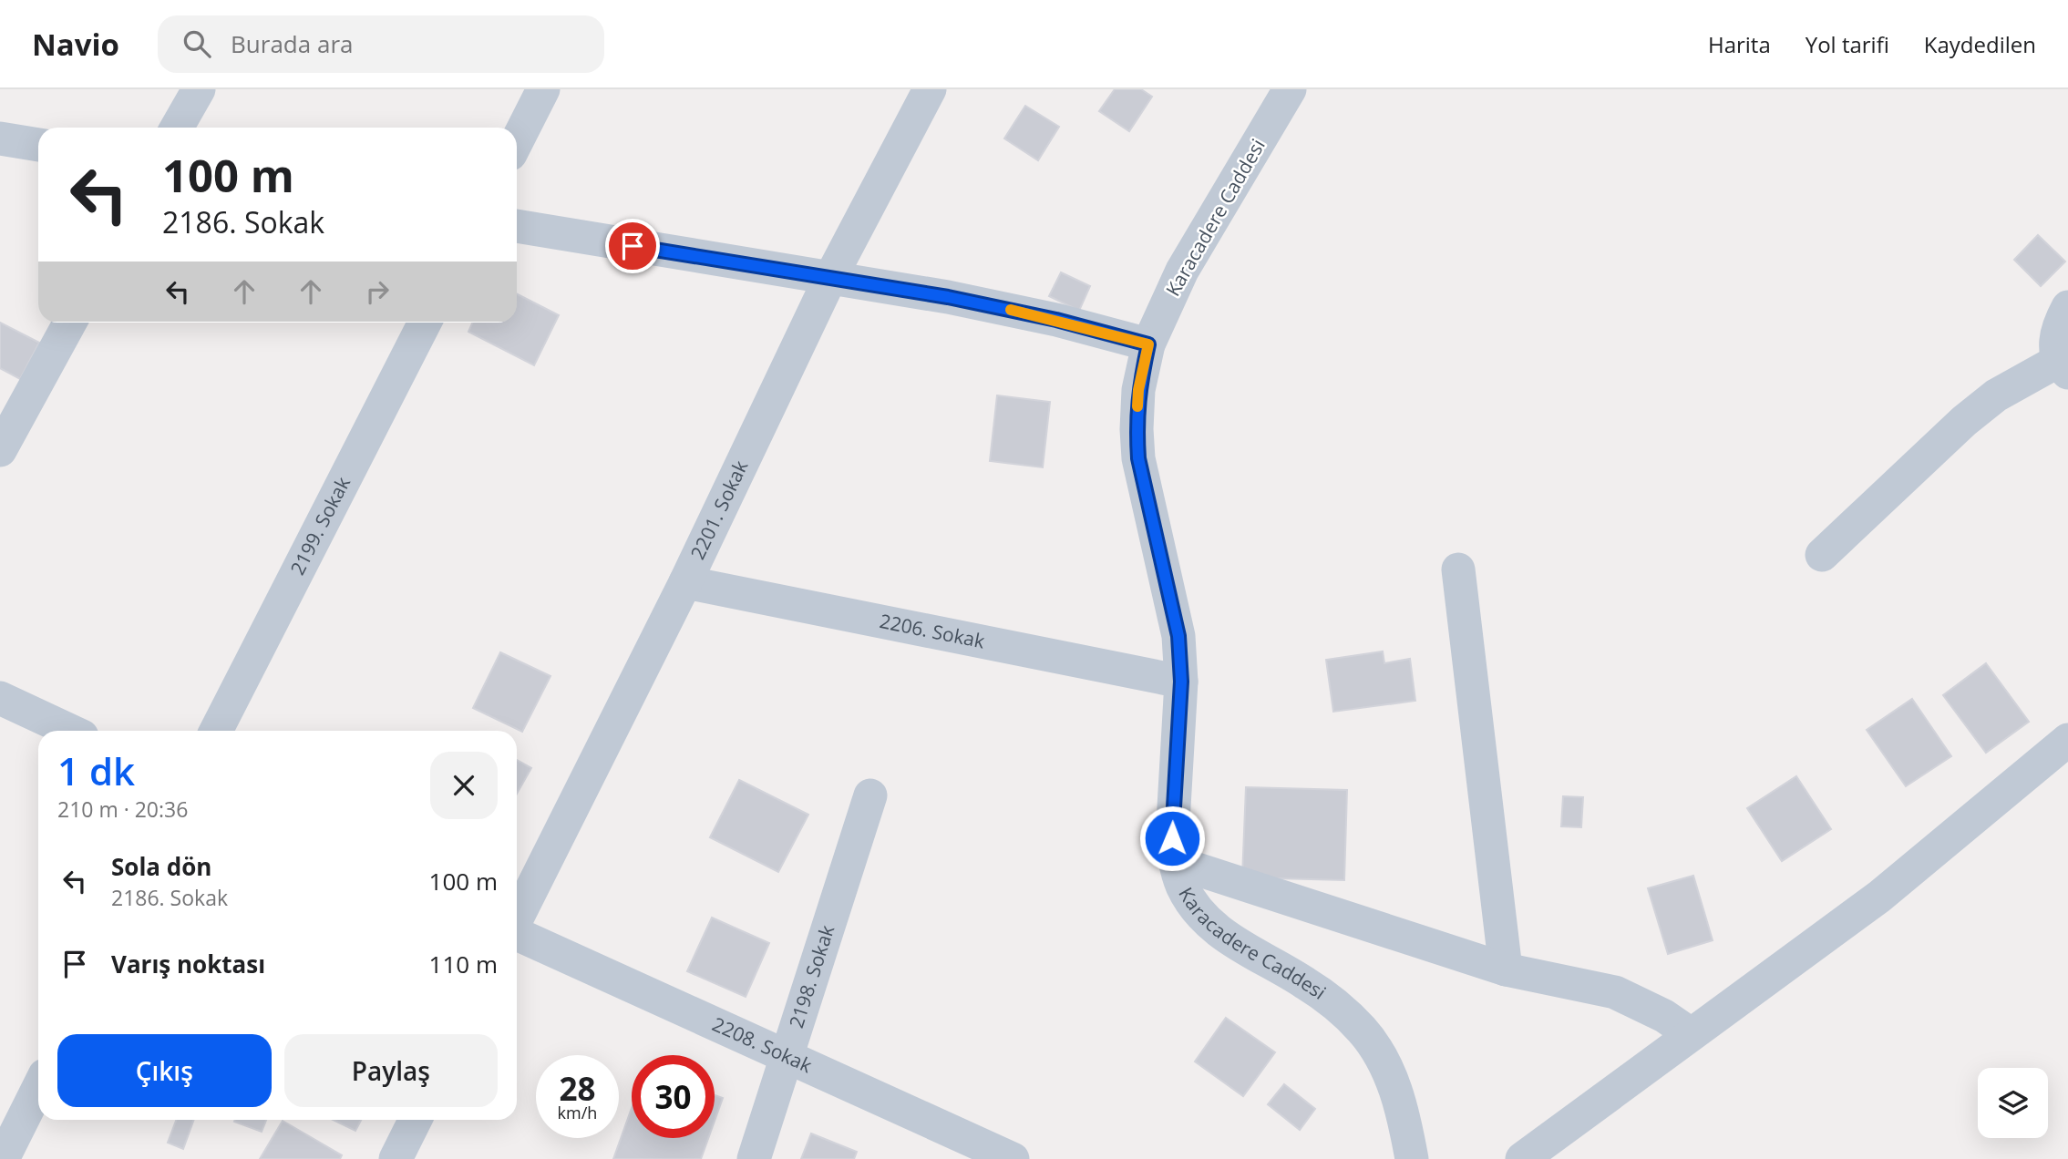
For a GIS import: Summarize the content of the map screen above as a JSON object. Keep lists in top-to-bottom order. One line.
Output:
{"streets":{"street":["Karacadere Caddesi","2201. Sokak","2199. Sokak","2206. Sokak","2198. Sokak","2208. Sokak"]},"crossings":[["Karacadere Caddesi","2206. Sokak"],["2201. Sokak","2206. Sokak"],["2198. Sokak","2208. Sokak"]],"page":{"header":"Navio","search":"Burada ara","nav":["Harita","Yol tarifi","Kaydedilen"],"turn":["100 m","2186. Sokak"],"heading":["1 dk","210 m · 20:36"],"list":[{"name":"Sola dön","note":"2186. Sokak","value":"100 m"},{"name":"Varış noktası","value":"110 m"}],"buttons":["Çıkış","Paylaş"],"speed":"28 km/h","limit":"30"}}
